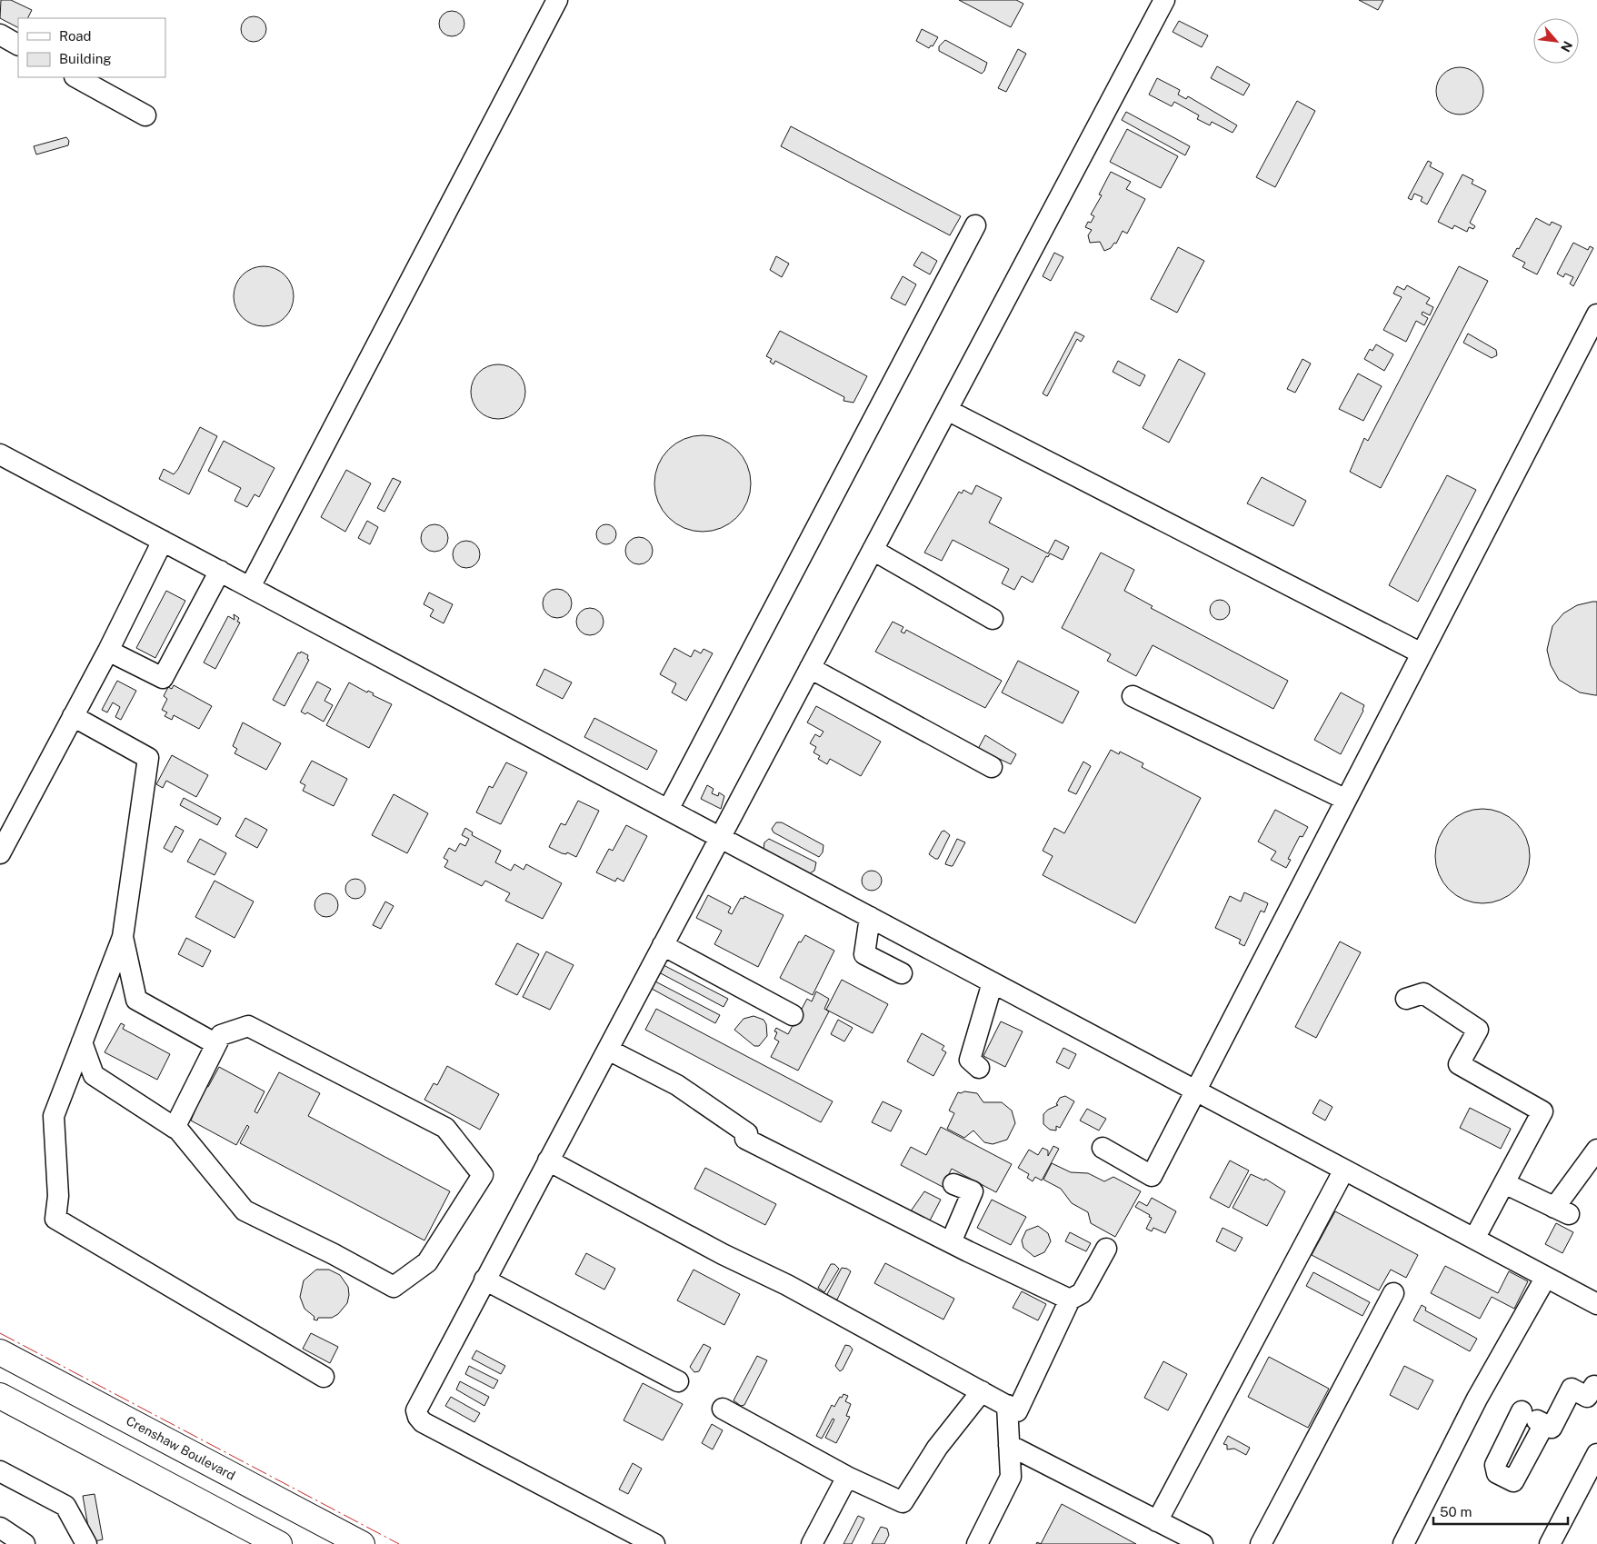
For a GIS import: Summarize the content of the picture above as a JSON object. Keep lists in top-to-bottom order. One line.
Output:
{"streets":{"main road":["Crenshaw Boulevard"]},"legend":["Road","Building"],"scale_bar":"50 m","north":"bottom right"}
